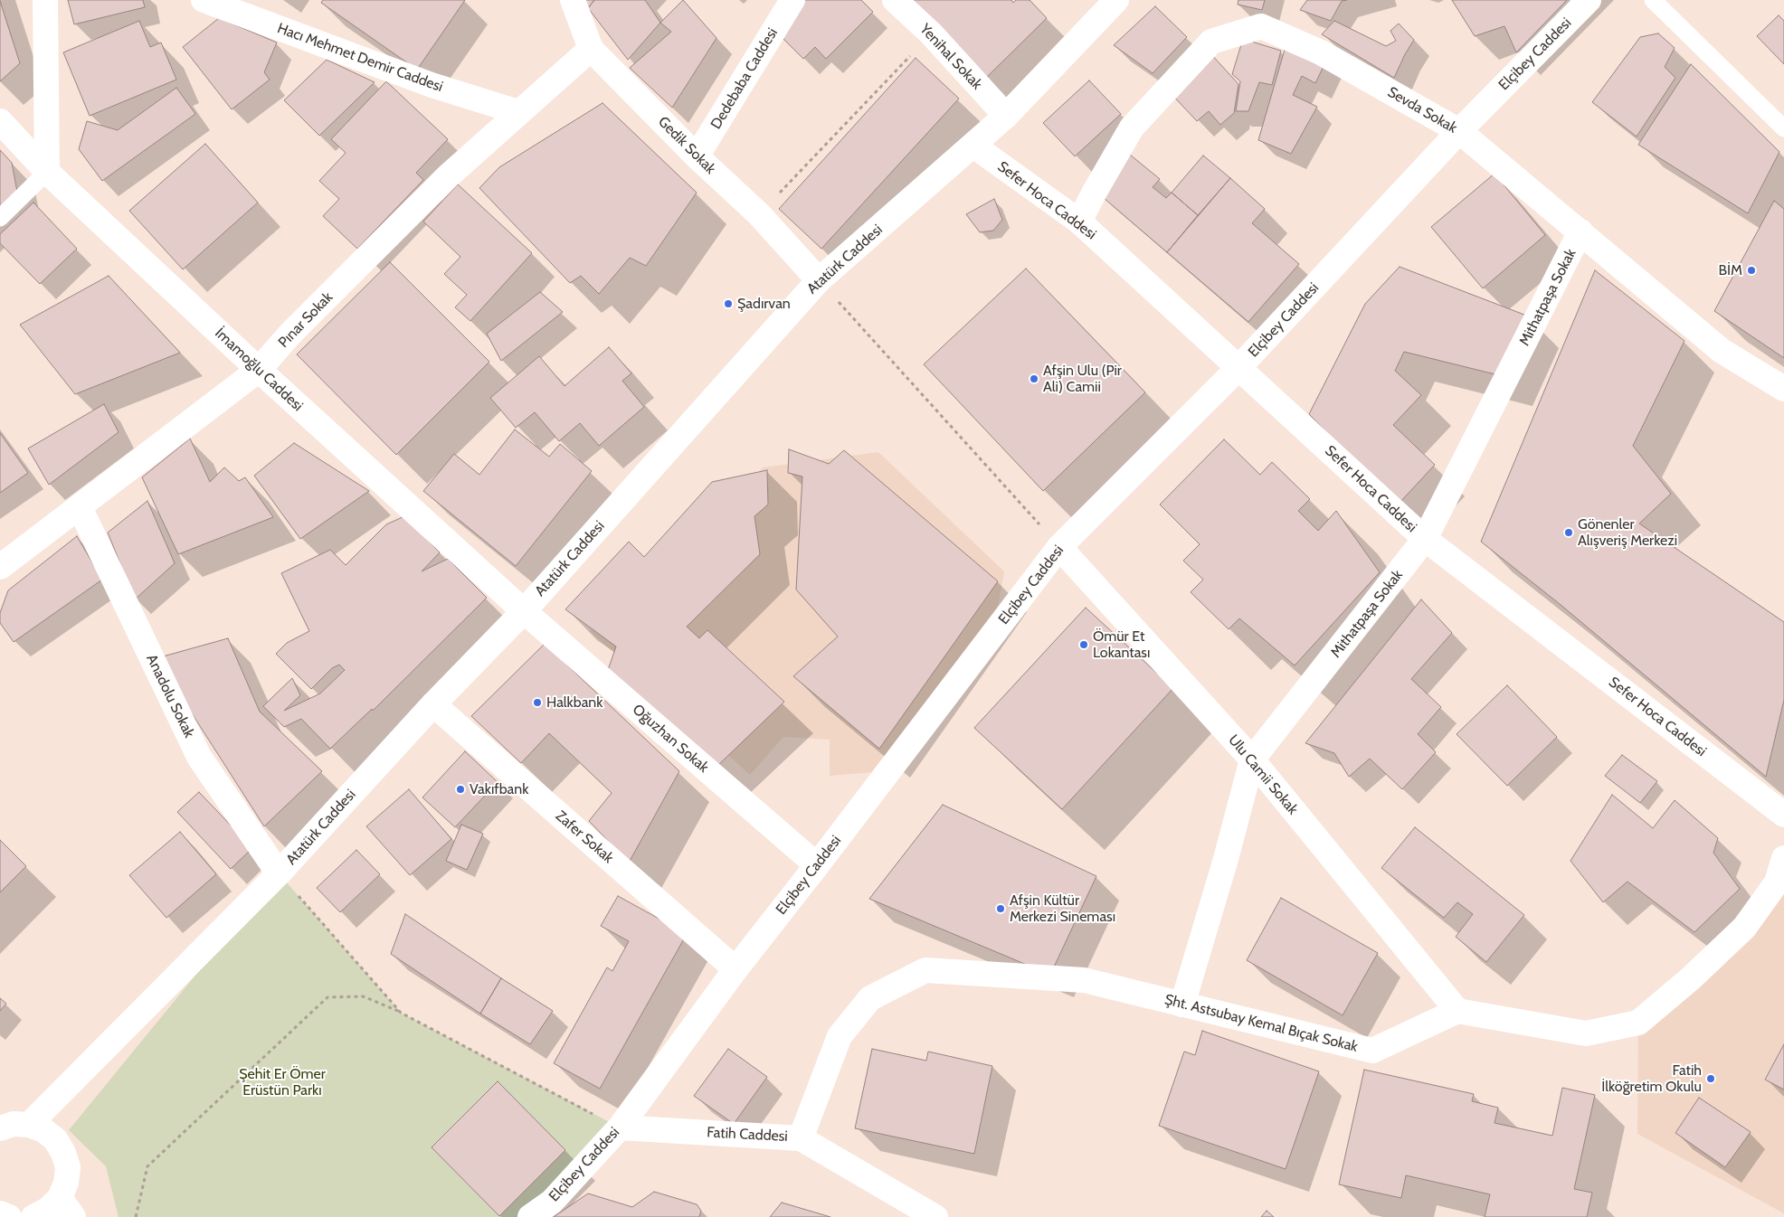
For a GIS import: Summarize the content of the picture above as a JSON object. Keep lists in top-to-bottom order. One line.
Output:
{"streets":{"street":["Elçibey Caddesi","Yenihal Sokak","Hacı Mehmet Demir Caddesi","Dedebaba Caddesi","Sevda Sokak","Gedik Sokak","Sefer Hoca Caddesi","Atatürk Caddesi","Mithatpaşa Sokak","Pınar Sokak","İmamoğlu Caddesi","Anadolu Sokak","Oğuzhan Sokak","Ulu Camii Sokak","Zafer Sokak","Şht. Astsubay Kemal Bıçak Sokak","Fatih Caddesi"]},"crossings":[["Elçibey Caddesi","Sevda Sokak"],["Elçibey Caddesi","Sefer Hoca Caddesi"],["Elçibey Caddesi","Oğuzhan Sokak"],["Elçibey Caddesi","Ulu Camii Sokak"],["Elçibey Caddesi","Zafer Sokak"],["Elçibey Caddesi","Fatih Caddesi"],["Yenihal Sokak","Atatürk Caddesi"],["Hacı Mehmet Demir Caddesi","Pınar Sokak"],["Dedebaba Caddesi","Gedik Sokak"],["Sevda Sokak","Sefer Hoca Caddesi"],["Sevda Sokak","Mithatpaşa Sokak"],["Gedik Sokak","Atatürk Caddesi"],["Gedik Sokak","Pınar Sokak"],["Sefer Hoca Caddesi","Atatürk Caddesi"],["Sefer Hoca Caddesi","Mithatpaşa Sokak"],["Atatürk Caddesi","İmamoğlu Caddesi"],["Atatürk Caddesi","Anadolu Sokak"],["Atatürk Caddesi","Oğuzhan Sokak"],["Atatürk Caddesi","Zafer Sokak"],["Mithatpaşa Sokak","Ulu Camii Sokak"],["Mithatpaşa Sokak","Şht. Astsubay Kemal Bıçak Sokak"],["Pınar Sokak","İmamoğlu Caddesi"],["Pınar Sokak","Anadolu Sokak"],["İmamoğlu Caddesi","Oğuzhan Sokak"],["Ulu Camii Sokak","Şht. Astsubay Kemal Bıçak Sokak"],["Şht. Astsubay Kemal Bıçak Sokak","Fatih Caddesi"]],"parks":["Şehit Er Ömer Erüstün Parkı"],"places":["BİM","Şadırvan","Afşin Ulu (Pir Ali) Camii","Gönenler Alışveriş Merkezi","Ömür Et Lokantası","Halkbank","Vakıfbank","Afşin Kültür Merkezi Sineması","Fatih İlköğretim Okulu"]}
